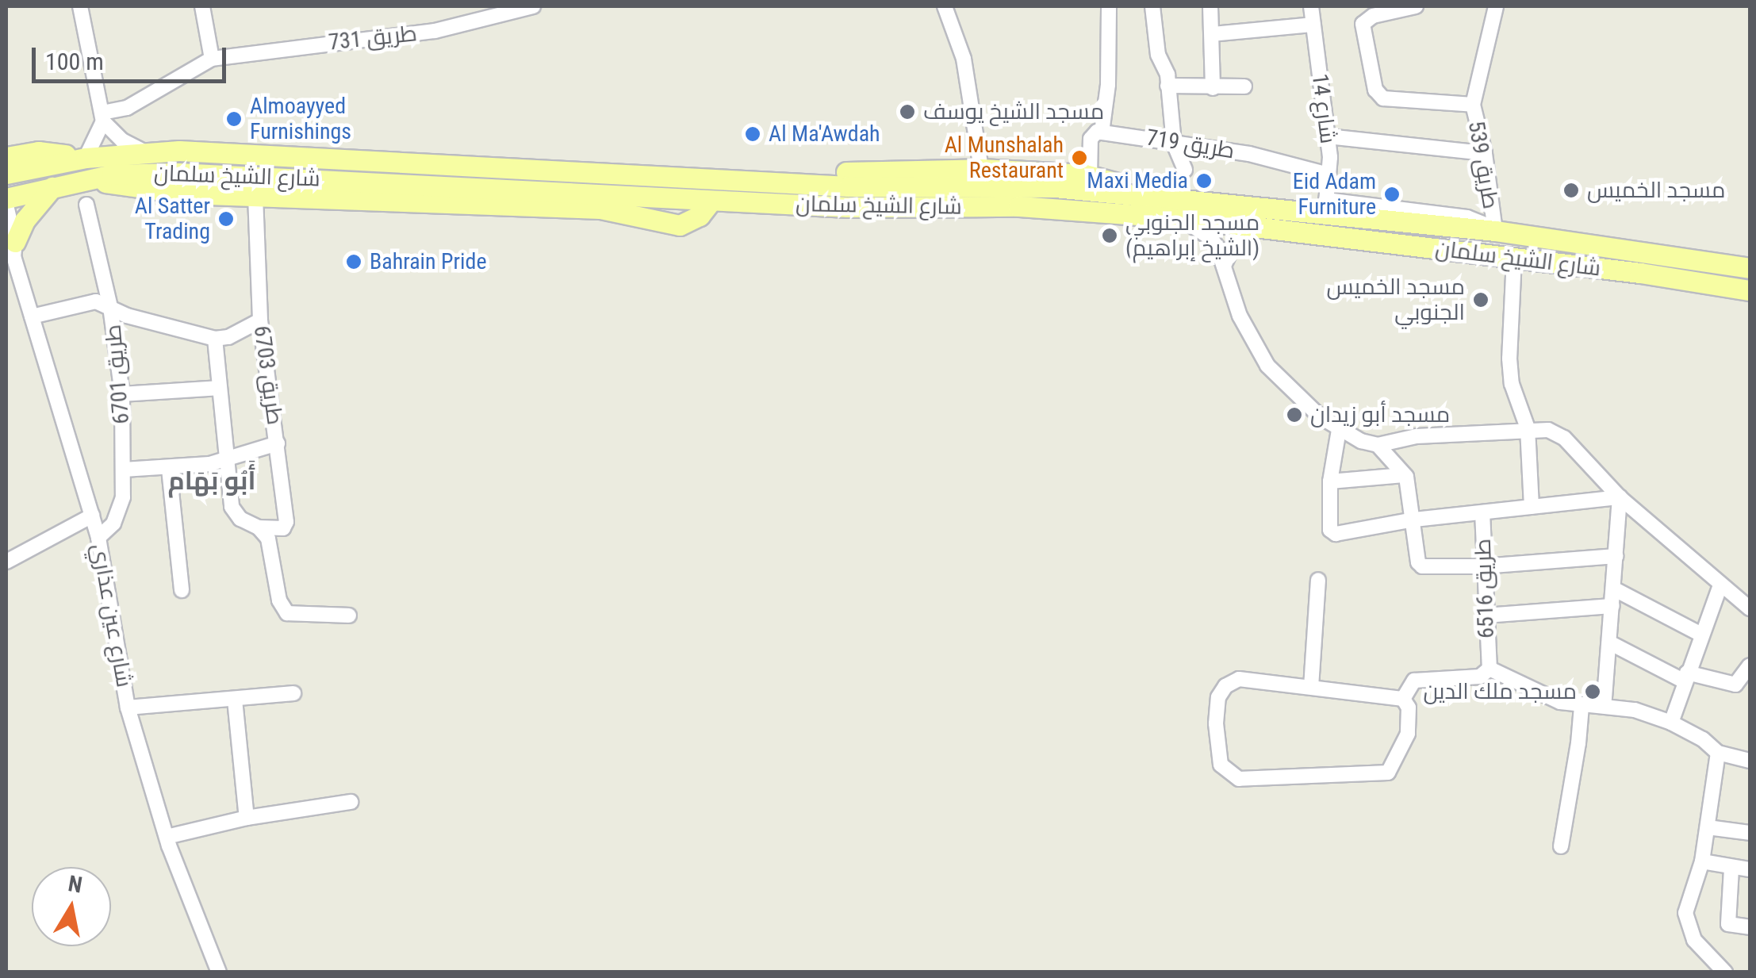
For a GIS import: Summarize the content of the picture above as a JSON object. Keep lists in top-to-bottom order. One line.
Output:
{"streets":{"main road":["شارع الشيخ سلمان"],"street":["طريق 731","شارع 14","طريق 719","طريق 539","طريق 6701","طريق 6703","طريق 6516","شارع عين عذاري"]},"crossings":[["شارع 14","طريق 719"],["شارع 14","شارع الشيخ سلمان"],["طريق 539","شارع الشيخ سلمان"],["طريق 6701","شارع عين عذاري"]],"districts":["أَبُو بَهَام"],"places":["مسجد الشيخ يوسف","Almoayyed Furnishings","Al Ma'Awdah","Al Munshalah Restaurant","Maxi Media","مسجد الخميس","Eid Adam Furniture","Al Satter Trading","مسجد الجنوبي (الشيخ إبراهيم)","Bahrain Pride","مسجد الخميس الجنوبي","مسجد أبو زيدان","مسجد ملك الدين"],"scale_bar":"100 m","north":"top"}
